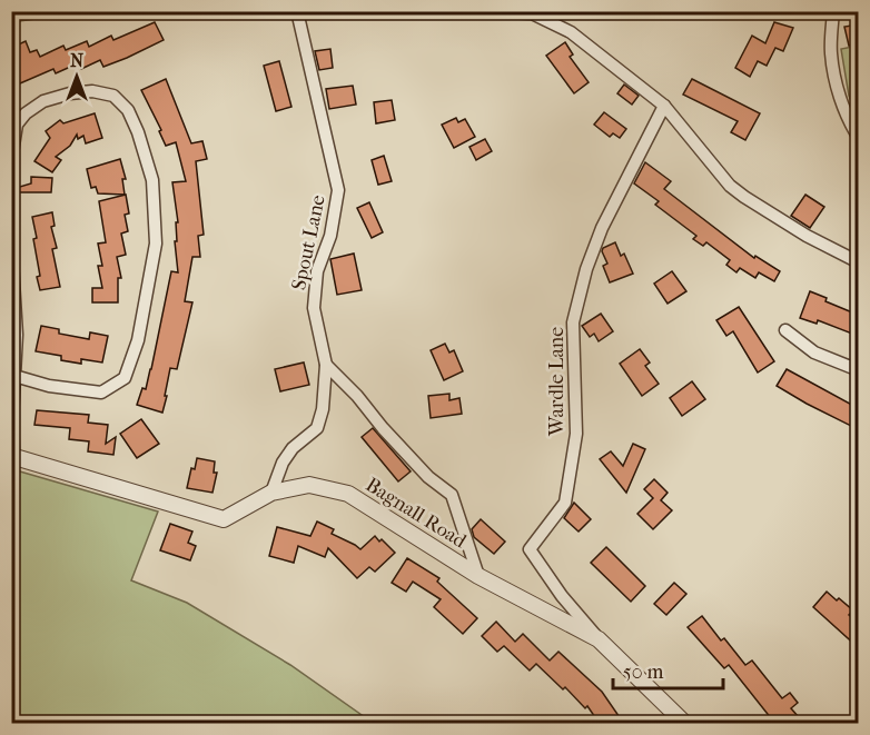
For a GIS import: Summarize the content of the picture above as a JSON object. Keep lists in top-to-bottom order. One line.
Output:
{"streets":{"street":["Spout Lane","Wardle Lane","Bagnall Road"]},"crossings":[["Spout Lane","Bagnall Road"],["Wardle Lane","Bagnall Road"]],"scale_bar":"50 m","north":"top"}
